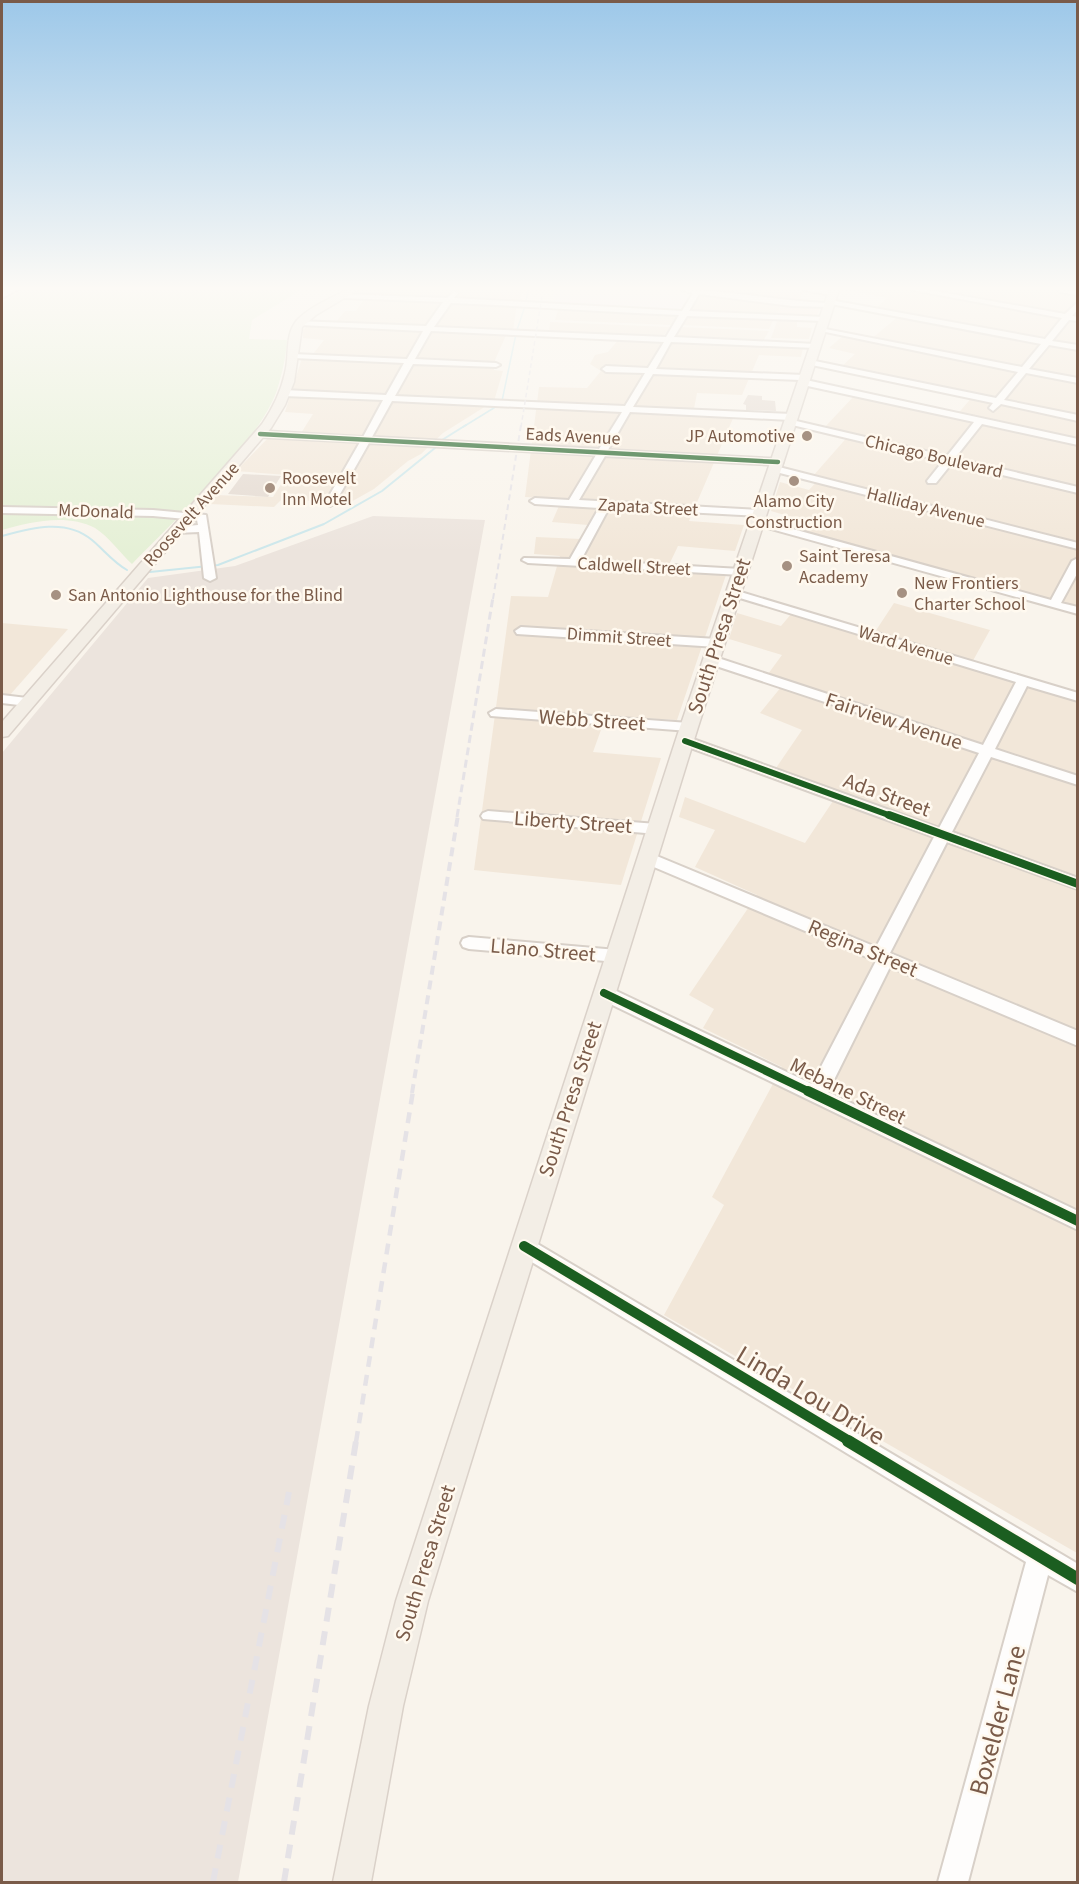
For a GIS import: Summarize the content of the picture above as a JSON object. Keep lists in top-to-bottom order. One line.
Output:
{"streets":{"main road":["Roosevelt Avenue","South Presa Street"],"street":["Eads Avenue","Chicago Boulevard","Zapata Street","Halliday Avenue","McDonald","Caldwell Street","Dimmit Street","Ward Avenue","Webb Street","Fairview Avenue","Ada Street","Liberty Street","Regina Street","Llano Street","Mebane Street","Linda Lou Drive","Boxelder Lane"]},"crossings":[["Eads Avenue","Halliday Avenue"],["Eads Avenue","Roosevelt Avenue"],["Eads Avenue","South Presa Street"],["Chicago Boulevard","Roosevelt Avenue"],["Chicago Boulevard","South Presa Street"],["Zapata Street","South Presa Street"],["Halliday Avenue","South Presa Street"],["McDonald","Roosevelt Avenue"],["Caldwell Street","South Presa Street"],["Caldwell Street","Ward Avenue"],["South Presa Street","Dimmit Street"],["South Presa Street","Ward Avenue"],["South Presa Street","Webb Street"],["South Presa Street","Fairview Avenue"],["South Presa Street","Ada Street"],["South Presa Street","Liberty Street"],["South Presa Street","Regina Street"],["South Presa Street","Llano Street"],["South Presa Street","Mebane Street"],["South Presa Street","Linda Lou Drive"],["Dimmit Street","Fairview Avenue"],["Webb Street","Ada Street"],["Linda Lou Drive","Boxelder Lane"]],"places":["JP Automotive","Alamo City Construction","Roosevelt Inn Motel","Saint Teresa Academy","New Frontiers Charter School","San Antonio Lighthouse for the Blind"]}
